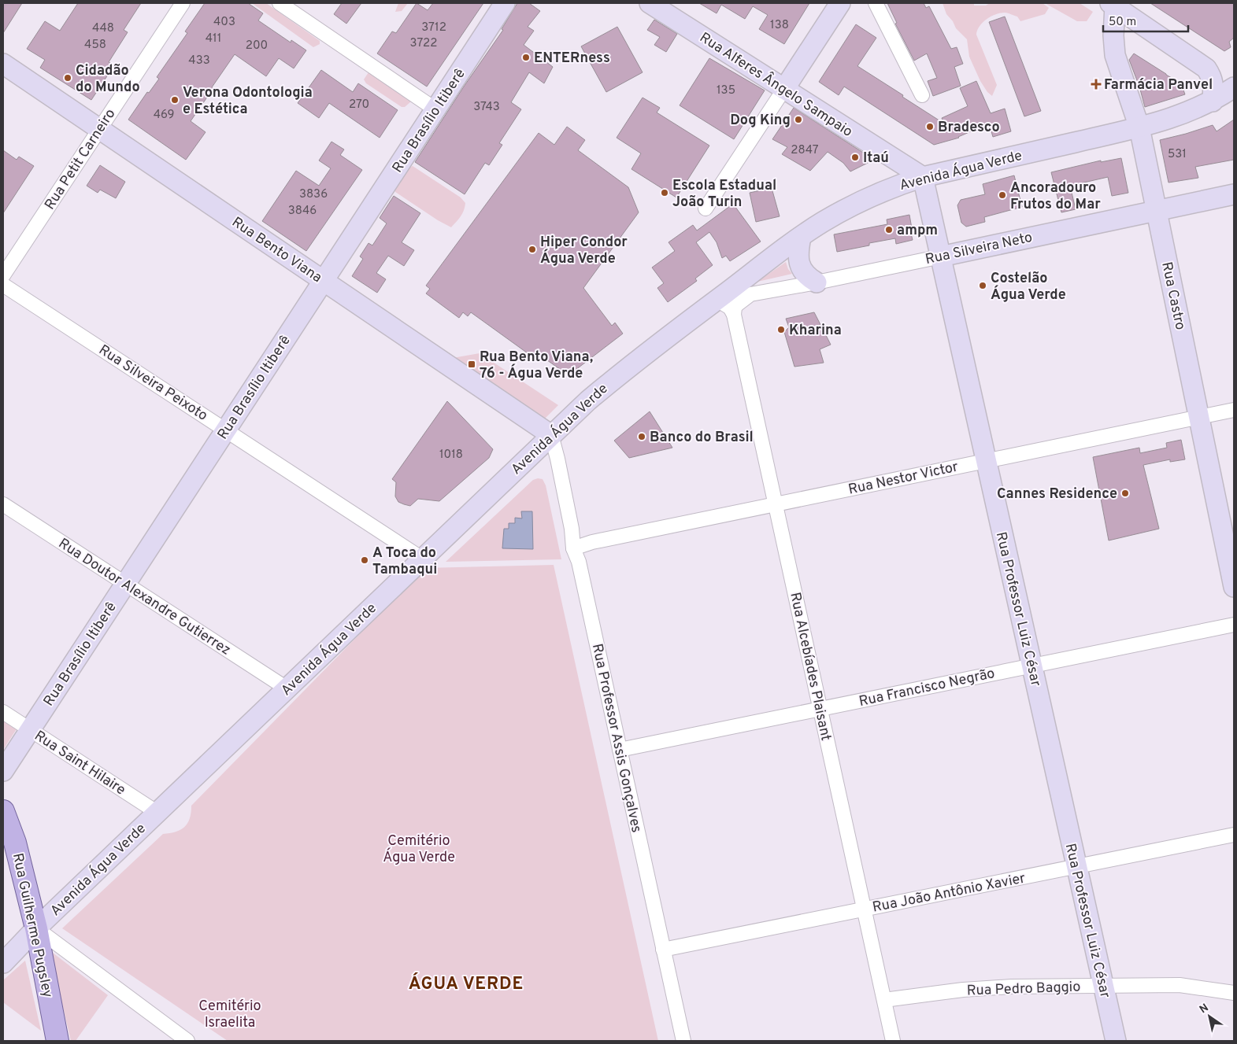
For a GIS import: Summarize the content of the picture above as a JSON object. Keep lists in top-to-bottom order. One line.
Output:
{"streets":{"main road":["Rua Alferes Ângelo Sampaio","Rua Brasílio Itiberê","Avenida Água Verde","Rua Silveira Neto","Rua Bento Viana","Rua Castro","Rua Professor Luiz César","Rua Guilherme Pugsley"],"street":["Rua Petit Carneiro","Rua Silveira Peixoto","Rua Nestor Victor","Rua Doutor Alexandre Gutierrez","Rua Alcebíades Plaisant","Rua Francisco Negrão","Rua Professor Assis Gonçalves","Rua Saint Hilaire","Rua João Antônio Xavier","Rua Pedro Baggio"]},"crossings":[["Rua Alferes Ângelo Sampaio","Avenida Água Verde"],["Rua Alferes Ângelo Sampaio","Rua Professor Luiz César"],["Rua Brasílio Itiberê","Rua Bento Viana"],["Rua Brasílio Itiberê","Rua Silveira Peixoto"],["Rua Brasílio Itiberê","Rua Doutor Alexandre Gutierrez"],["Rua Brasílio Itiberê","Rua Saint Hilaire"],["Rua Petit Carneiro","Rua Bento Viana"],["Avenida Água Verde","Rua Bento Viana"],["Avenida Água Verde","Rua Castro"],["Avenida Água Verde","Rua Silveira Peixoto"],["Avenida Água Verde","Rua Doutor Alexandre Gutierrez"],["Avenida Água Verde","Rua Professor Luiz César"],["Avenida Água Verde","Rua Professor Assis Gonçalves"],["Avenida Água Verde","Rua Saint Hilaire"],["Avenida Água Verde","Rua Guilherme Pugsley"],["Rua Silveira Neto","Rua Castro"],["Rua Silveira Neto","Rua Professor Luiz César"],["Rua Silveira Neto","Rua Alcebíades Plaisant"],["Rua Bento Viana","Rua Professor Assis Gonçalves"],["Rua Castro","Rua Nestor Victor"],["Rua Nestor Victor","Rua Professor Luiz César"],["Rua Nestor Victor","Rua Alcebíades Plaisant"],["Rua Nestor Victor","Rua Professor Assis Gonçalves"],["Rua Professor Luiz César","Rua Francisco Negrão"],["Rua Professor Luiz César","Rua João Antônio Xavier"],["Rua Professor Luiz César","Rua Pedro Baggio"],["Rua Alcebíades Plaisant","Rua Francisco Negrão"],["Rua Alcebíades Plaisant","Rua João Antônio Xavier"],["Rua Alcebíades Plaisant","Rua Pedro Baggio"],["Rua Francisco Negrão","Rua Professor Assis Gonçalves"],["Rua Professor Assis Gonçalves","Rua João Antônio Xavier"]],"districts":["ÁGUA VERDE"],"parks":["Cemitério Água Verde","Cemitério Israelita"],"places":{"other":["ENTERness","Cidadão do Mundo","Verona Odontologia e Estética","Dog King","Bradesco","Itaú","Escola Estadual João Turin","Ancoradouro Frutos do Mar","ampm","Hiper Condor Água Verde","Costelão Água Verde","Kharina","Banco do Brasil","Cannes Residence","A Toca do Tambaqui"],"health":["Farmácia Panvel"],"transit":["Rua Bento Viana, 76 - Água Verde"]},"house_numbers":["403","138","3712","448","411","3722","458","200","433","135","270","3743","469","2847","531","3836","3846","1018"],"scale_bar":"50 m","north":"top left"}
